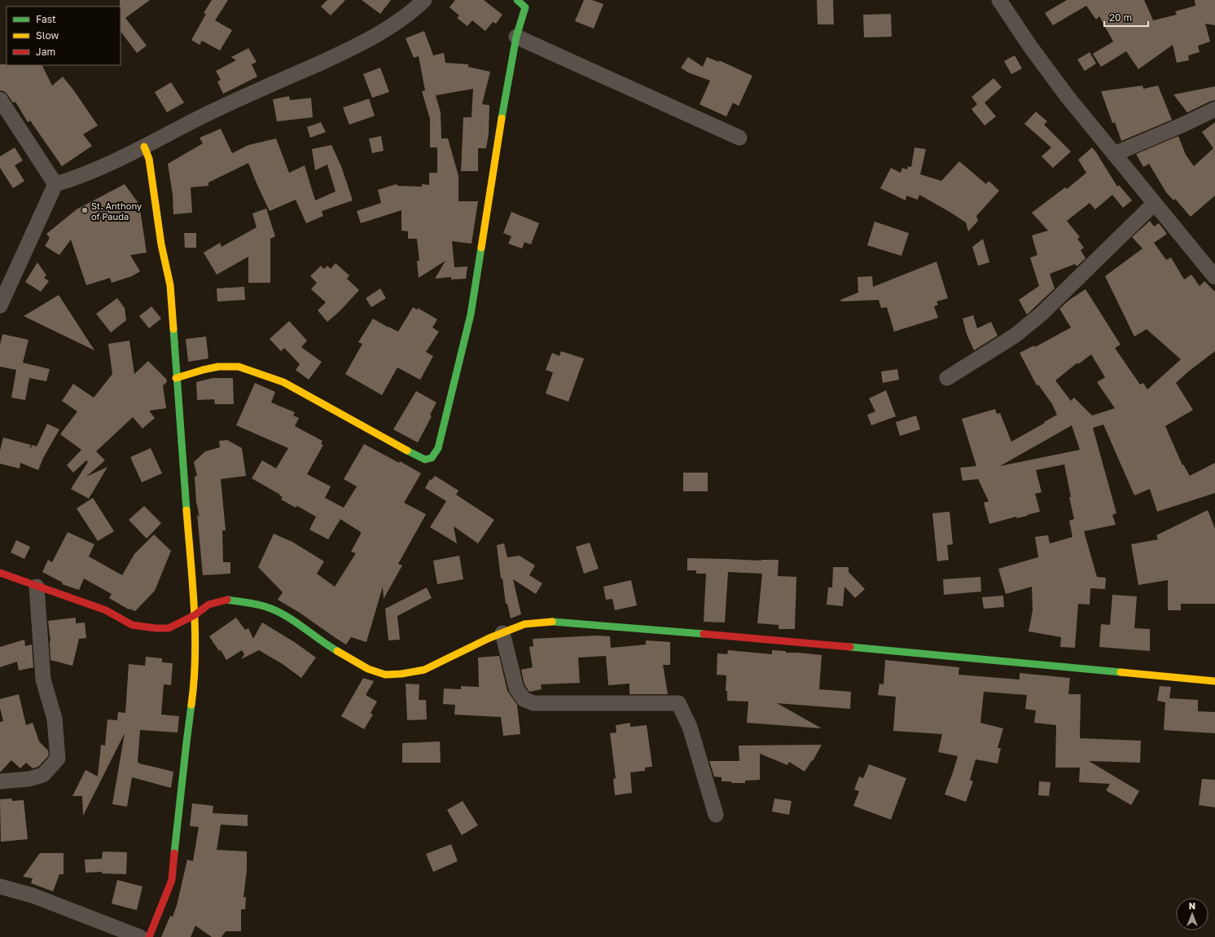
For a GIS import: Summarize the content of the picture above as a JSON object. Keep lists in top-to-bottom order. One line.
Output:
{"places":["St. Anthony of Pauda"],"legend":["Fast","Slow","Jam"],"scale_bar":"20 m","north":"top"}
